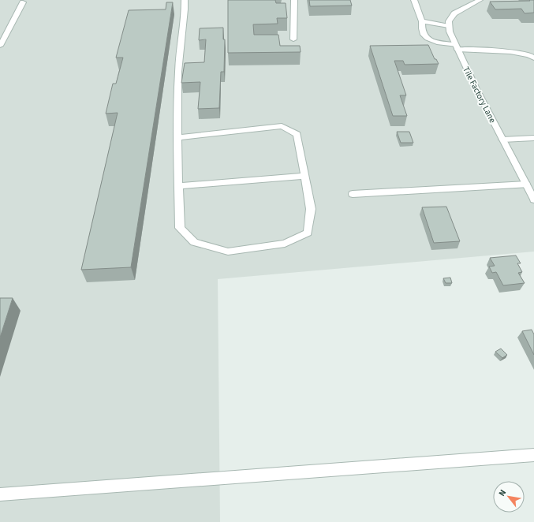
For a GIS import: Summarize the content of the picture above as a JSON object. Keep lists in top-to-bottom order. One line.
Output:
{"streets":{"street":["Tile Factory Lane"]},"north":"top left"}
